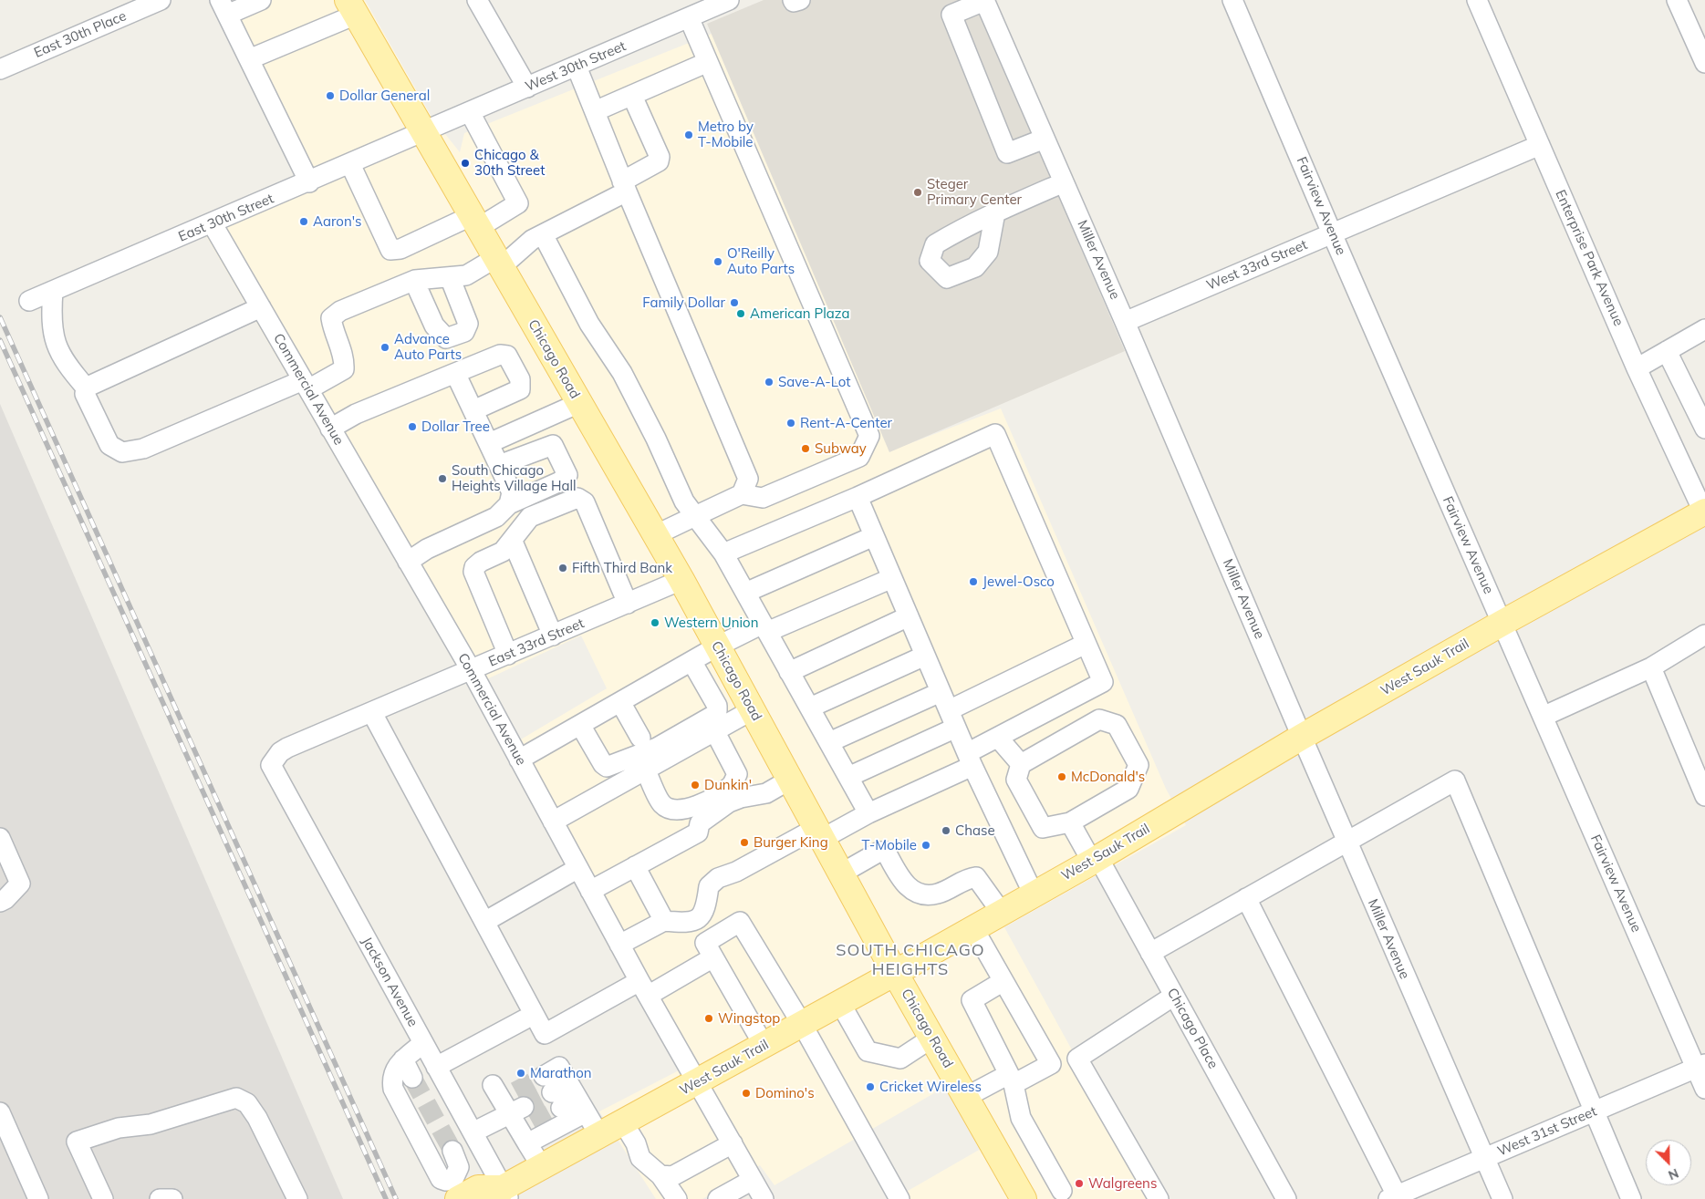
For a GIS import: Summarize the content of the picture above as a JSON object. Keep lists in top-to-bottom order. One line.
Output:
{"streets":{"main road":["Chicago Road","West Sauk Trail"],"street":["East 30th Place","West 30th Street","Fairview Avenue","East 30th Street","Enterprise Park Avenue","Miller Avenue","West 33rd Street","Commercial Avenue","East 33rd Street","Jackson Avenue","Chicago Place","West 31st Street"]},"crossings":[["West 30th Street","East 30th Street"],["West 30th Street","Chicago Road"],["Fairview Avenue","West 33rd Street"],["Fairview Avenue","West Sauk Trail"],["Fairview Avenue","West 31st Street"],["East 30th Street","Chicago Road"],["East 30th Street","Commercial Avenue"],["Enterprise Park Avenue","West 33rd Street"],["Enterprise Park Avenue","West Sauk Trail"],["Miller Avenue","West 33rd Street"],["Miller Avenue","West Sauk Trail"],["Miller Avenue","West 31st Street"],["Chicago Road","East 33rd Street"],["Chicago Road","West Sauk Trail"],["Commercial Avenue","East 33rd Street"],["Commercial Avenue","West Sauk Trail"],["East 33rd Street","Jackson Avenue"],["West Sauk Trail","Jackson Avenue"],["West Sauk Trail","Chicago Place"]],"districts":["SOUTH CHICAGO HEIGHTS"],"places":["Dollar General","Metro by T-Mobile","Chicago & 30th Street","Steger Primary Center","Aaron's","O'Reilly Auto Parts","Family Dollar","American Plaza","Advance Auto Parts","Save-A-Lot","Rent-A-Center","Dollar Tree","Subway","South Chicago Heights Village Hall","Fifth Third Bank","Jewel-Osco","Western Union","McDonald's","Dunkin'","Chase","Burger King","T-Mobile","Wingstop","Marathon","Cricket Wireless","Domino's","Walgreens"],"north":"bottom right"}
